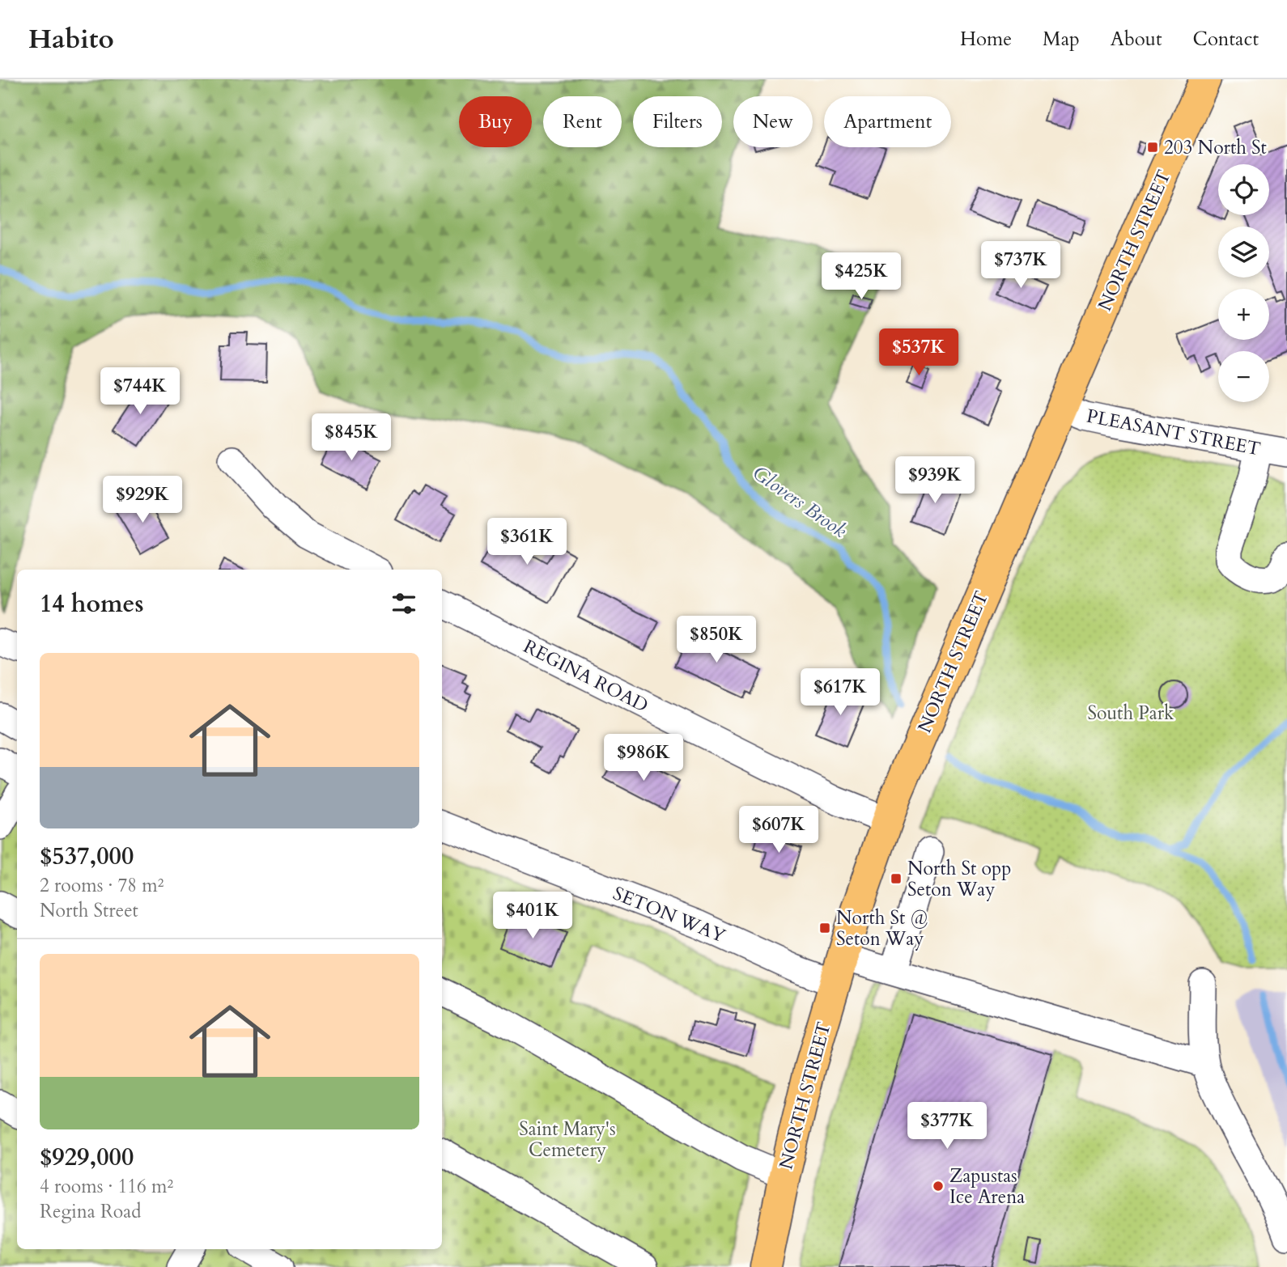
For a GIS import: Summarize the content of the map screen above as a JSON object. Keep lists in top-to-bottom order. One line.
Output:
{"streets":{"main road":["NORTH STREET"],"street":["PLEASANT STREET","REGINA ROAD","SETON WAY"]},"crossings":[["NORTH STREET","PLEASANT STREET"],["NORTH STREET","REGINA ROAD"],["NORTH STREET","SETON WAY"]],"water":["Glovers Brook"],"parks":["South Park","Saint Mary's Cemetery"],"places":{"transit":["203 North St","North St opp Seton Way","North St @ Seton Way"],"other":["Zapustas Ice Arena"]},"page":{"header":"Habito","nav":["Home","Map","About","Contact"],"chip":["Buy","Rent","Filters","New","Apartment"],"map_buttons":["+","−"],"price":["$737K","$425K","$537K","$744K","$845K","$939K","$929K","$361K","$850K","$617K","$986K","$607K","$401K","$377K"],"heading":"14 homes","list":[{"name":"$537,000","note":"2 rooms · 78 m² · North Street"},{"name":"$929,000","note":"4 rooms · 116 m² · Regina Road"}]}}
